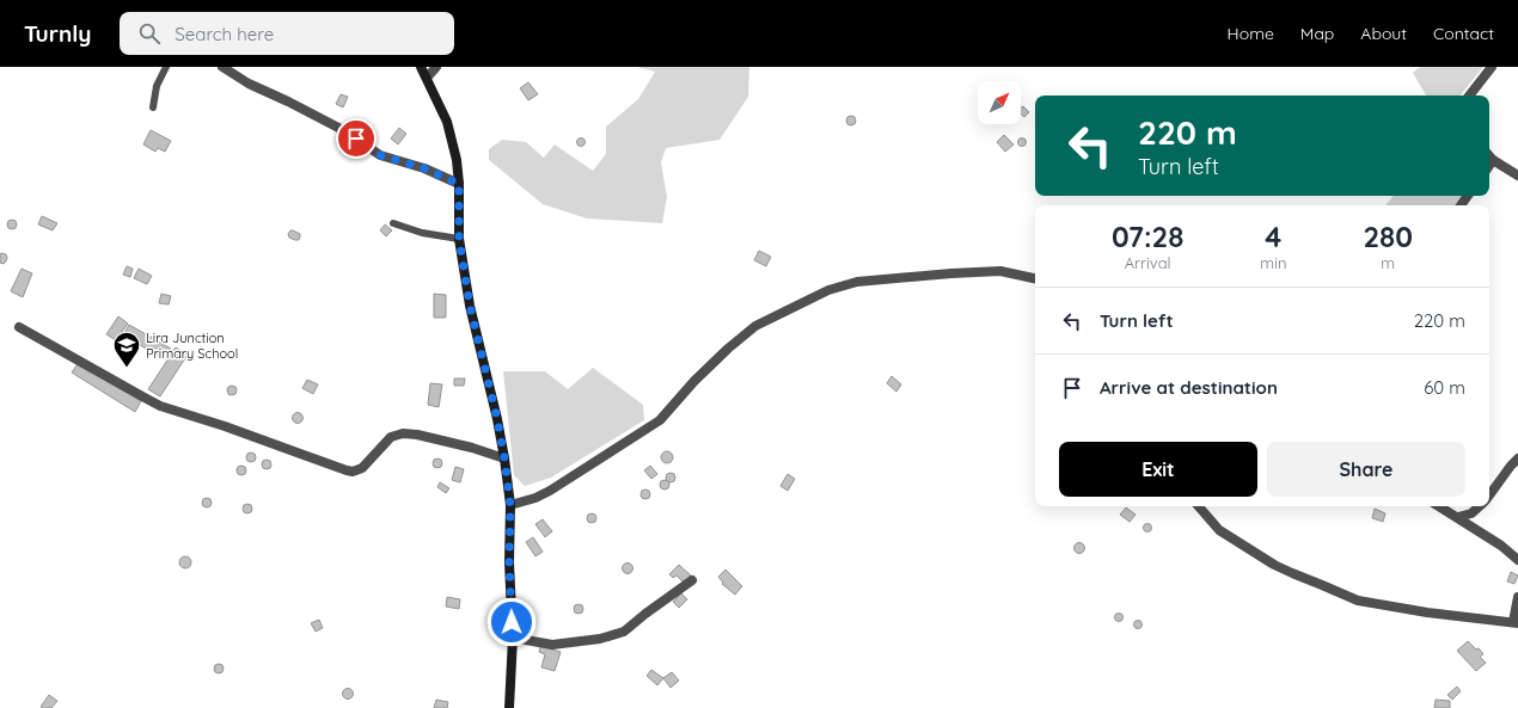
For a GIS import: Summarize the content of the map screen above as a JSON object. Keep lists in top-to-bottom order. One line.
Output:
{"places":{"school or university":["Lira Junction Primary School"]},"north":"top right","page":{"header":"Turnly","search":"Search here","nav":["Home","Map","About","Contact"],"turn":["220 m","Turn left"],"eta":["07:28","Arrival","4","min","280","m"],"list":[{"name":"Turn left","value":"220 m"},{"name":"Arrive at destination","value":"60 m"}],"buttons":["Exit","Share"]}}
